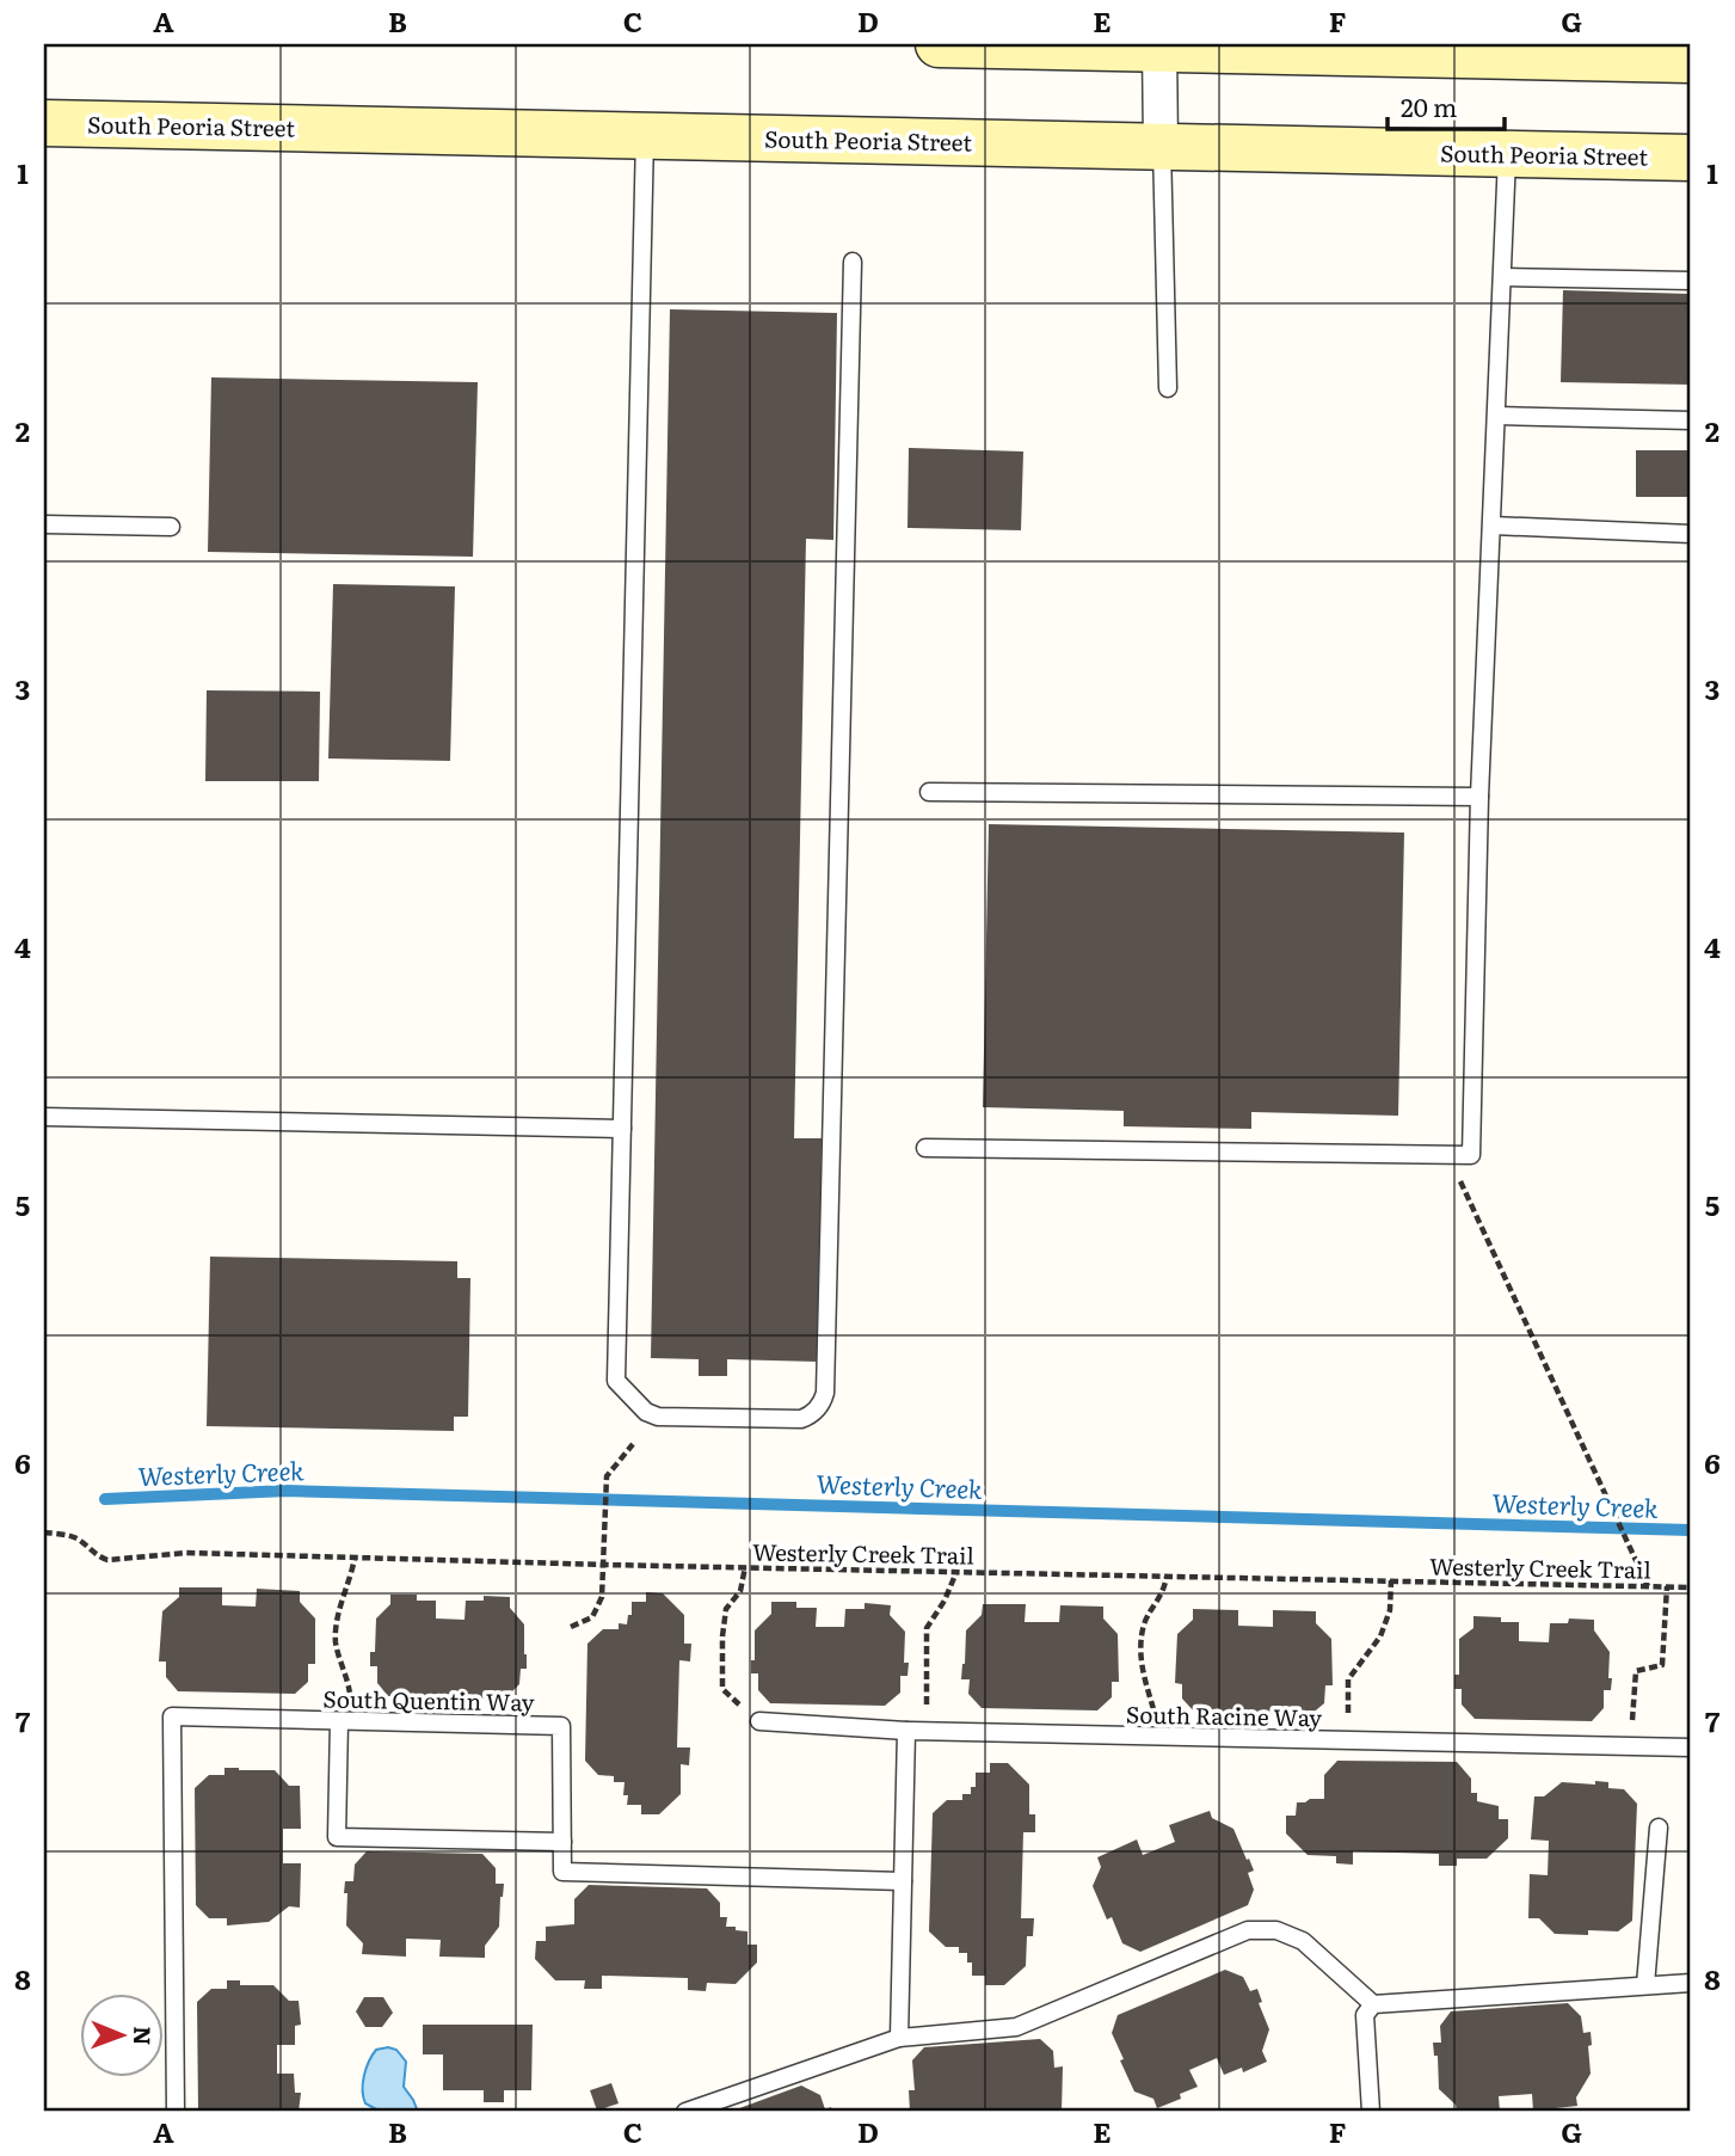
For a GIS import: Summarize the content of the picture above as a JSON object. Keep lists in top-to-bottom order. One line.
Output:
{"streets":{"main road":["South Peoria Street"],"lane":["South Quentin Way","South Racine Way"],"path":["Westerly Creek Trail"]},"water":["Westerly Creek"],"scale_bar":"20 m","north":"right","grid":{"columns":["A","B","C","D","E","F","G"],"rows":["1","2","3","4","5","6","7","8"]}}
